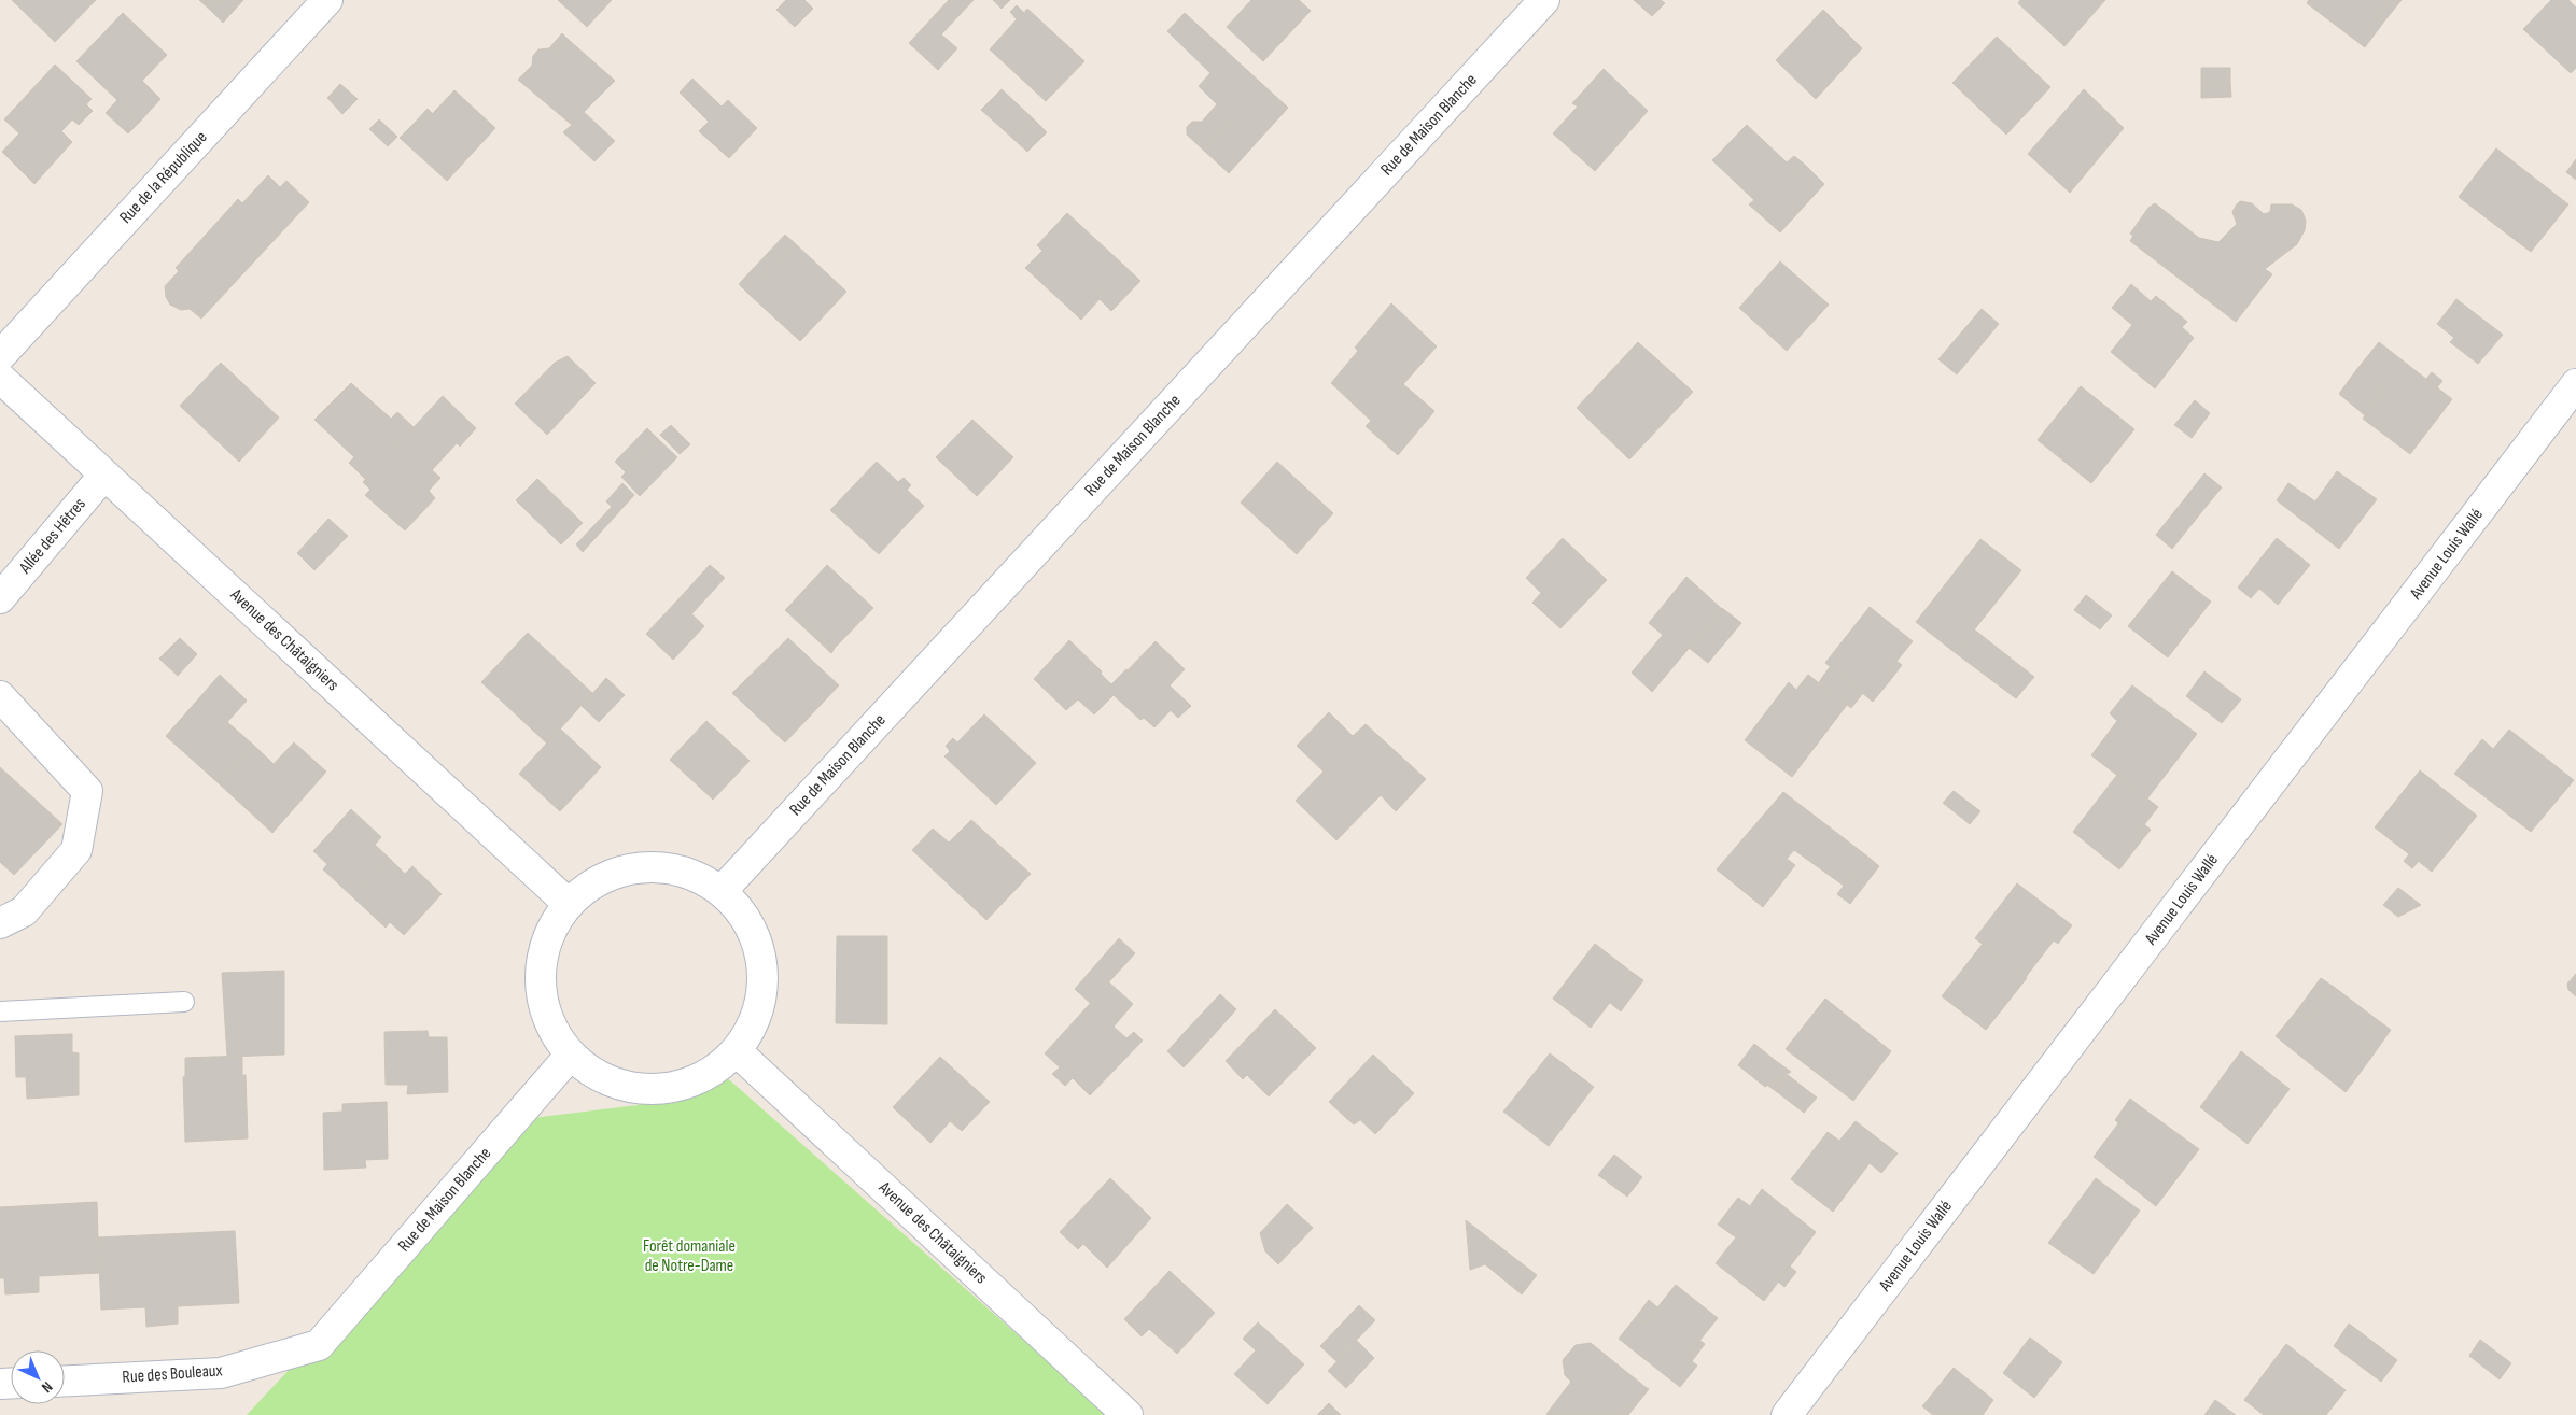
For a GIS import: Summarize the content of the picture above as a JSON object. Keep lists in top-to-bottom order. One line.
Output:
{"streets":{"street":["Rue de Maison Blanche","Rue de la République","Allée des Hêtres","Avenue Louis Wallé","Avenue des Châtaigniers","Rue des Bouleaux"]},"crossings":[["Rue de Maison Blanche","Rue des Bouleaux"],["Allée des Hêtres","Avenue des Châtaigniers"]],"parks":["Forêt domaniale de Notre-Dame"],"north":"bottom right"}
